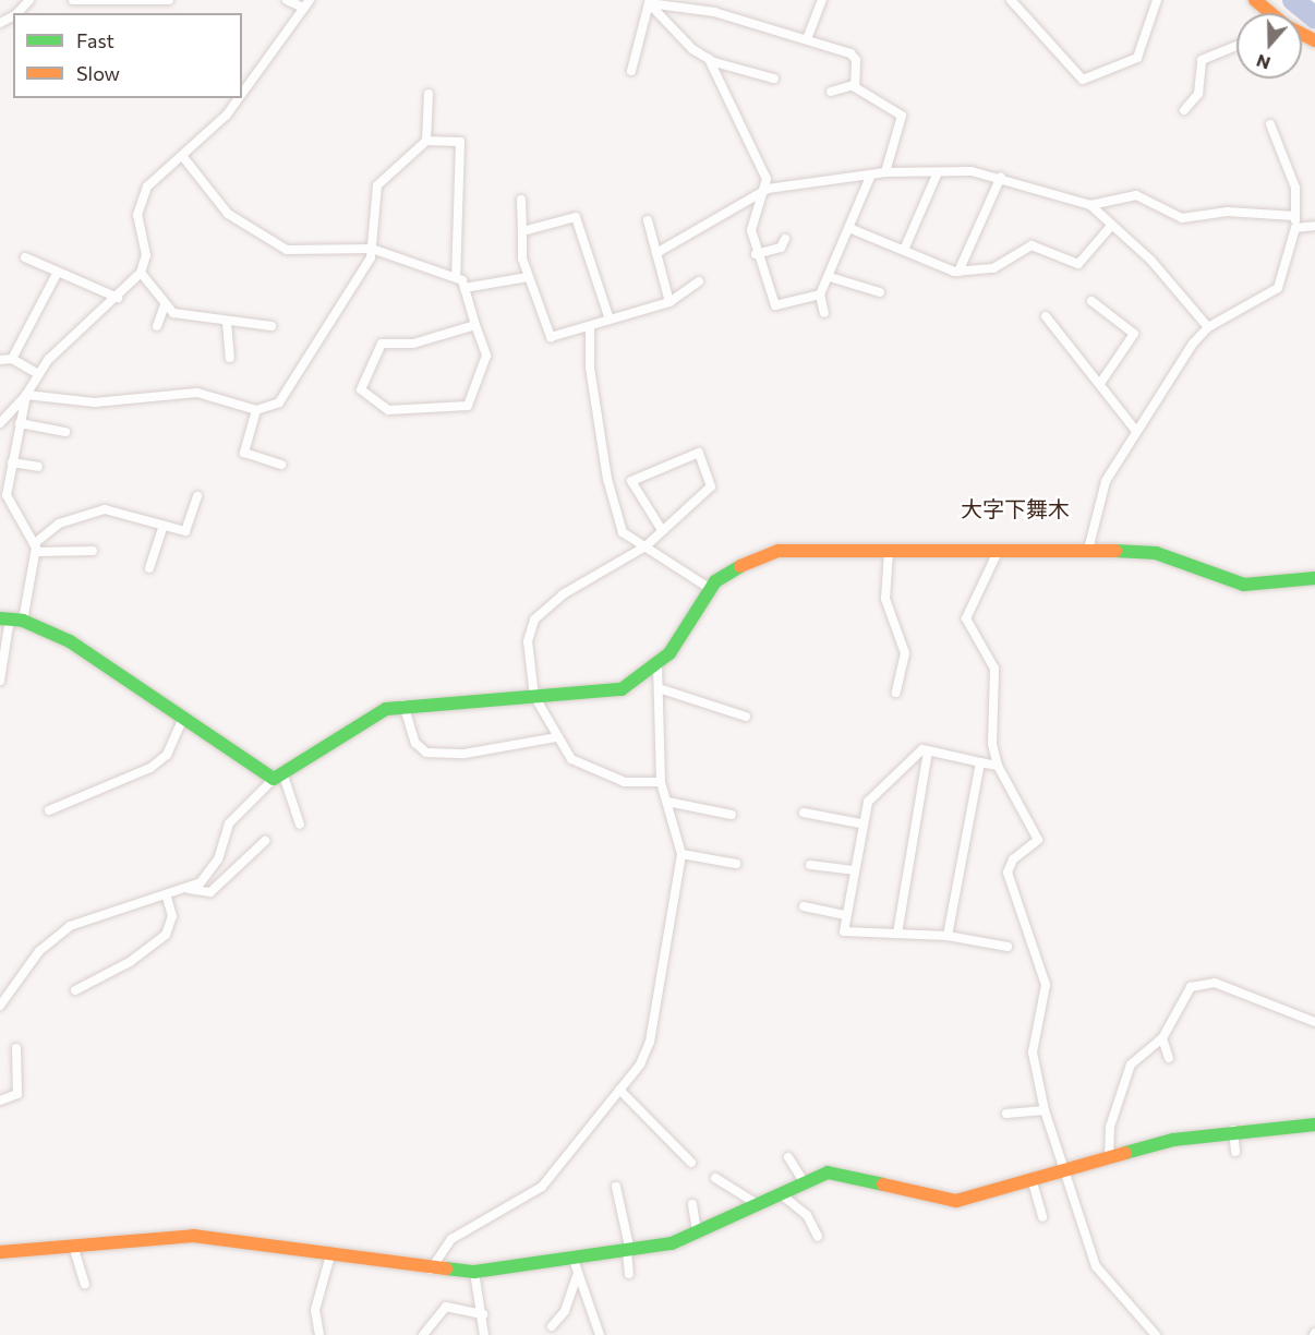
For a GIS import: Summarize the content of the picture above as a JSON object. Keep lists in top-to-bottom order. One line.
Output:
{"districts":["大字下舞木"],"legend":["Fast","Slow"],"north":"bottom"}
